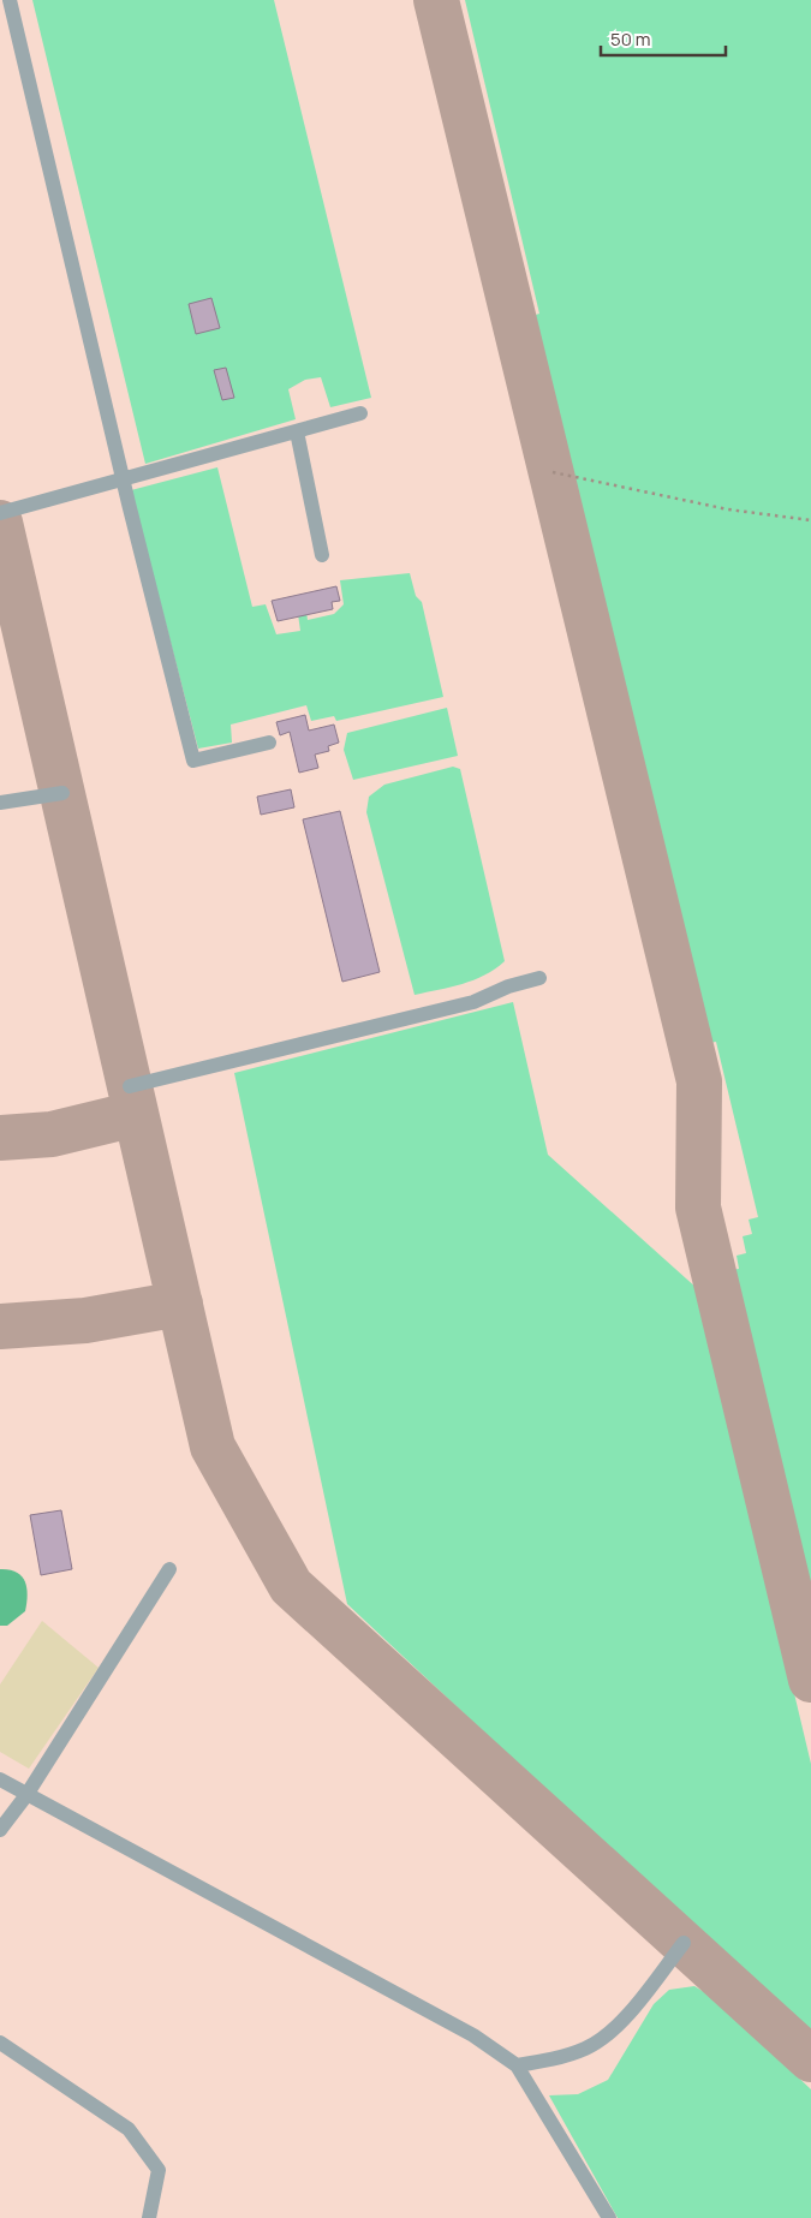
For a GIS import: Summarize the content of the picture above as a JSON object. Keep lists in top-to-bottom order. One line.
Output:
{"scale_bar":"50 m"}
